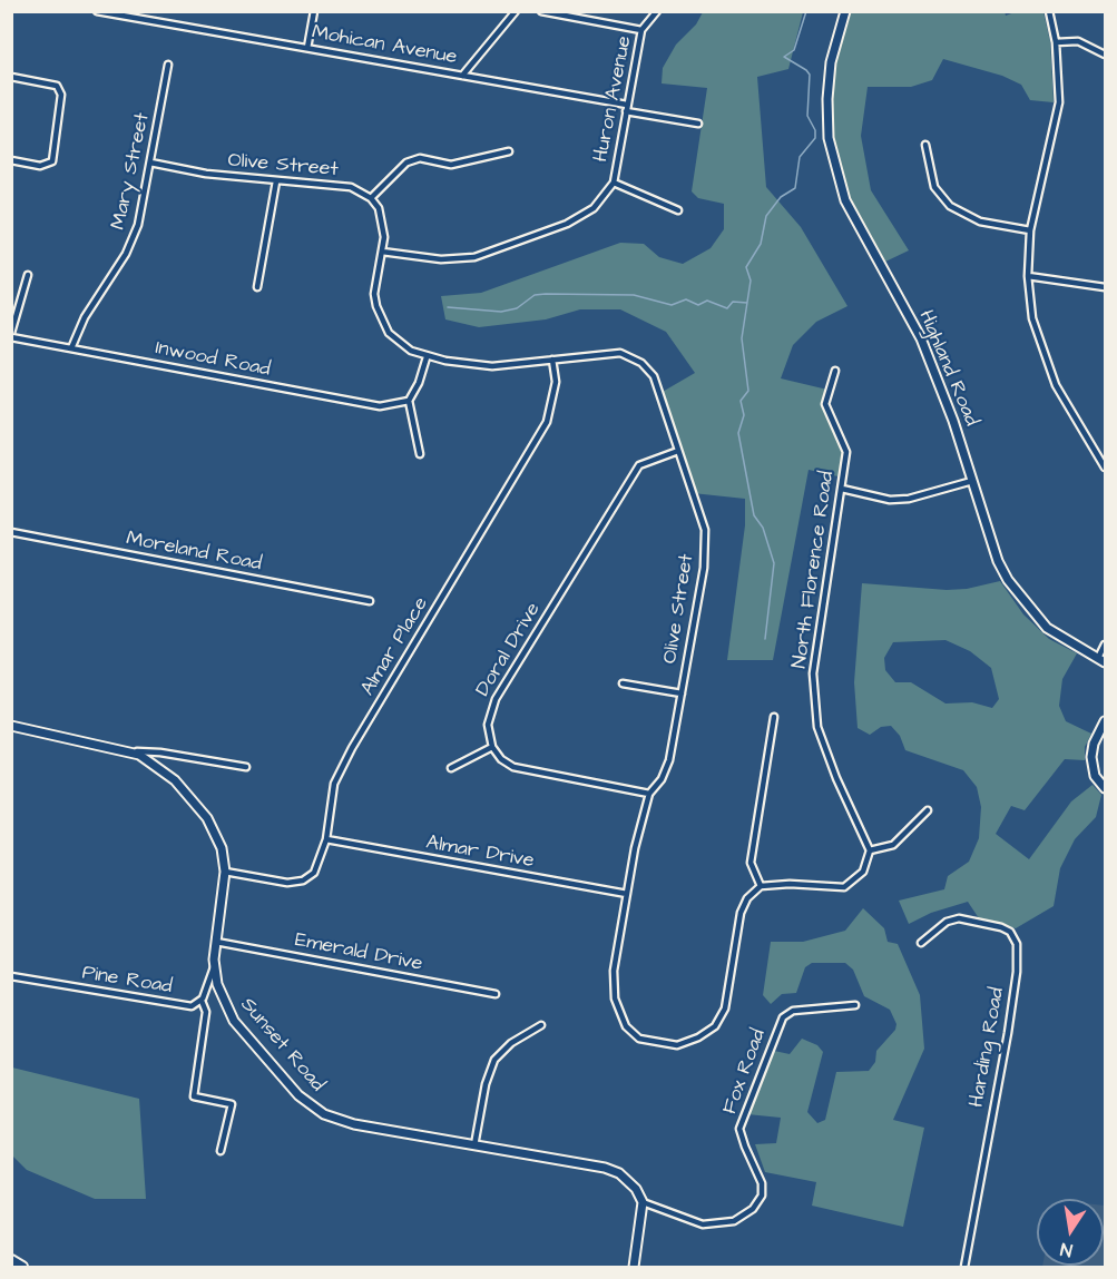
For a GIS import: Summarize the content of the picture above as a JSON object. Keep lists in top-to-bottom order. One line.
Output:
{"streets":{"street":["Mohican Avenue","Huron Avenue","Olive Street","Mary Street","Inwood Road","Highland Road","Moreland Road","North Florence Road","Almar Place","Doral Drive","Almar Drive","Emerald Drive","Pine Road","Sunset Road","Harding Road","Fox Road"]},"crossings":[["Mohican Avenue","Huron Avenue"],["Huron Avenue","Olive Street"],["Olive Street","Mary Street"],["Olive Street","Almar Place"],["Olive Street","Doral Drive"],["Olive Street","Almar Drive"],["Mary Street","Inwood Road"],["Almar Place","Almar Drive"],["Almar Place","Sunset Road"],["Emerald Drive","Sunset Road"],["Pine Road","Sunset Road"],["Sunset Road","Fox Road"]],"north":"bottom"}
